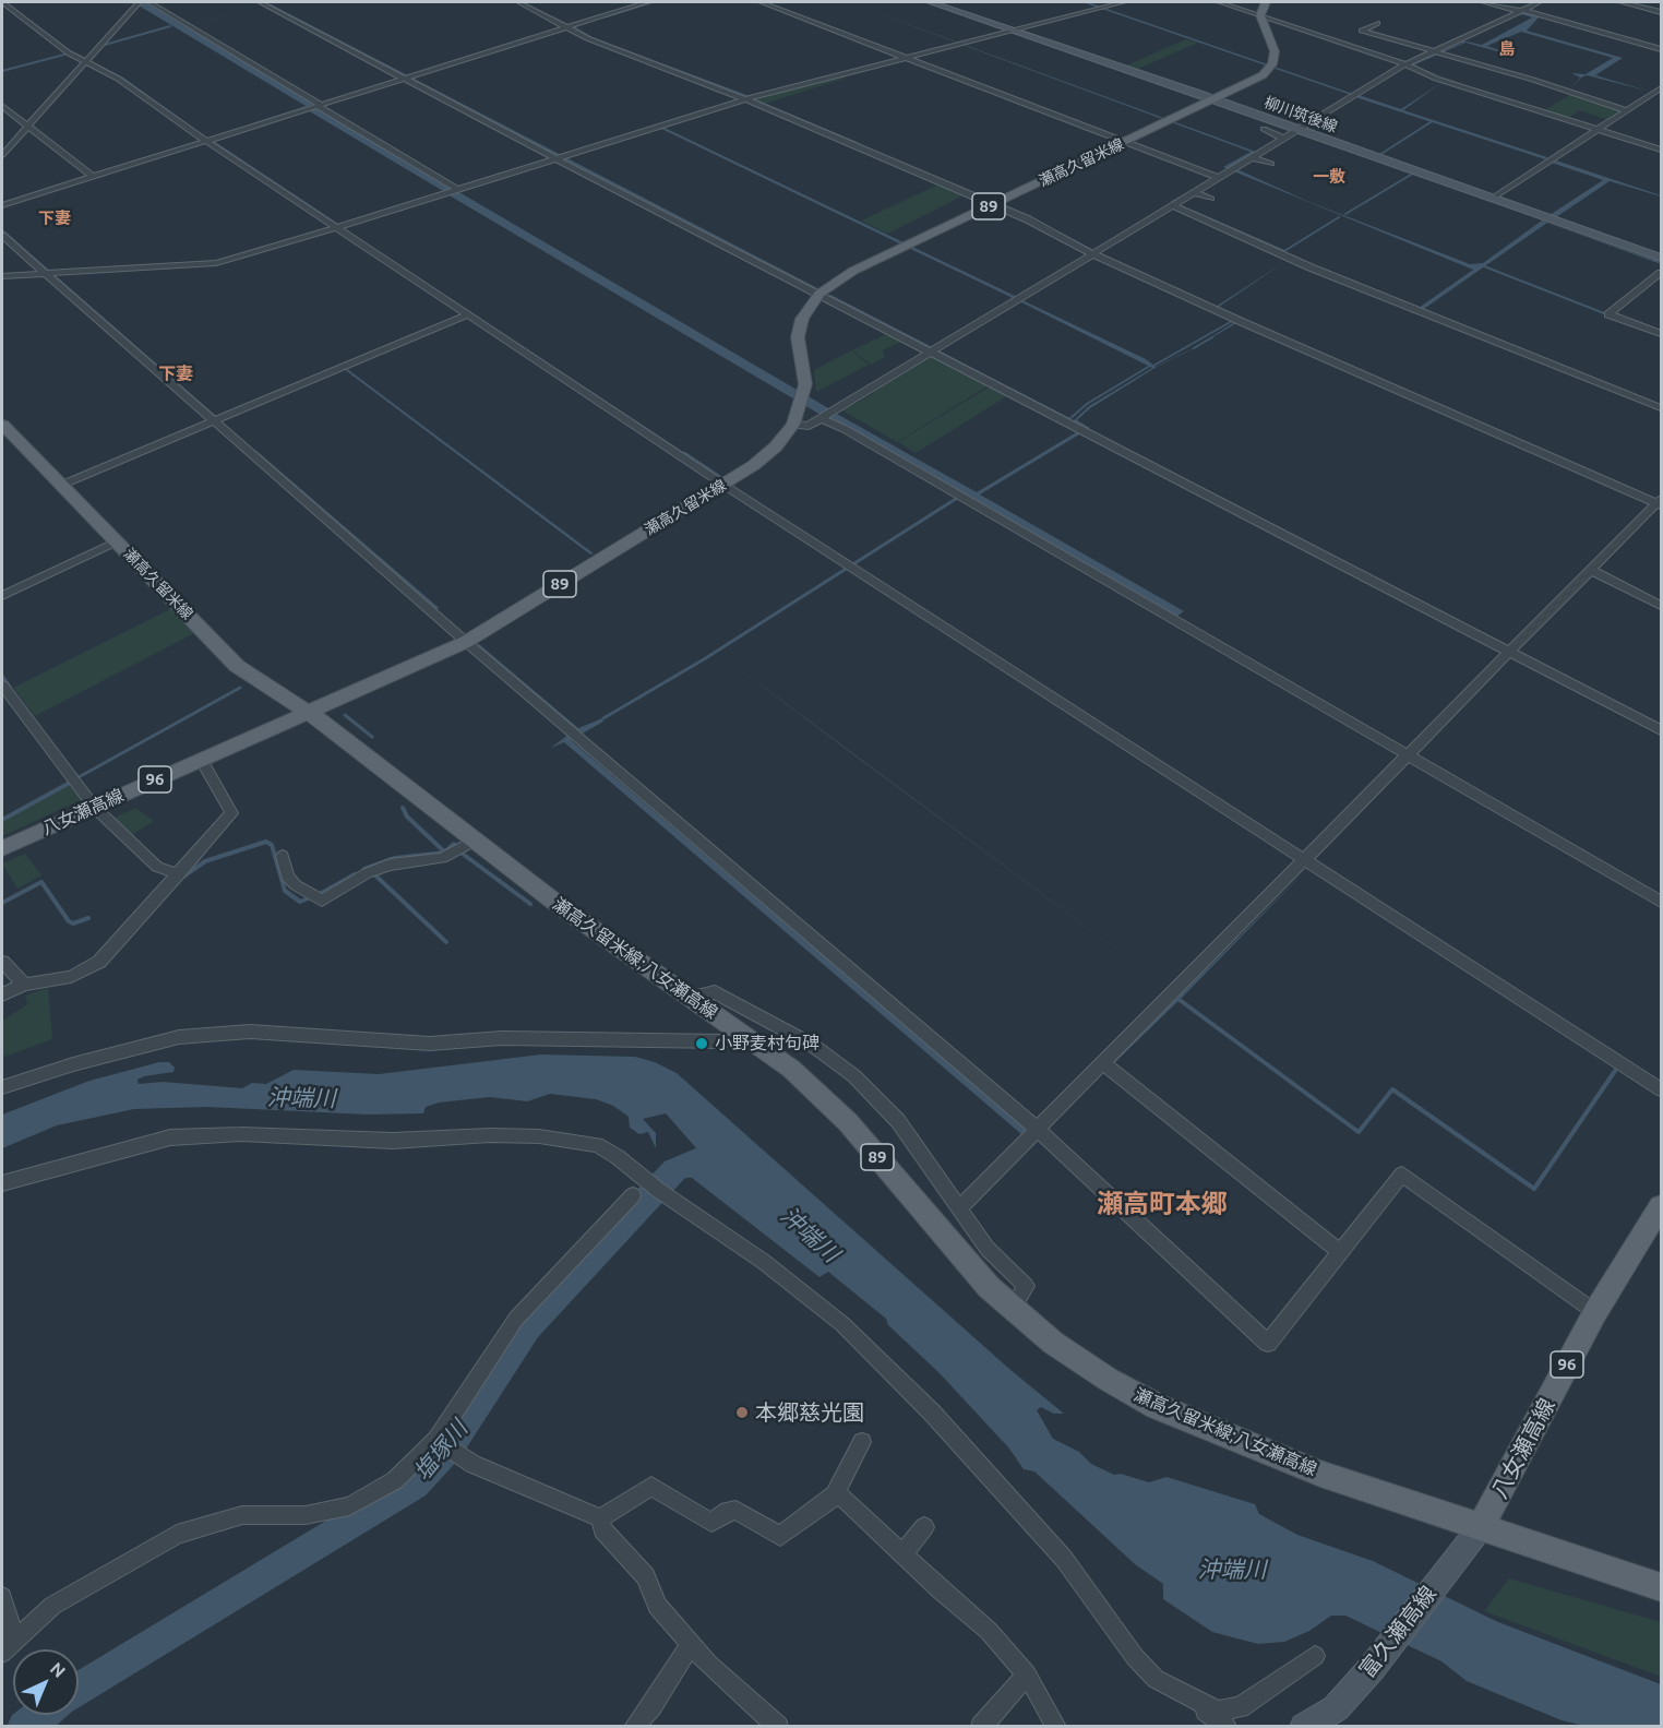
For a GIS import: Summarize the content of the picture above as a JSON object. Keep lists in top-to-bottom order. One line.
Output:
{"streets":{"main road":["柳川筑後線","瀬高久留米線","89","96","八女瀬高線","瀬高久留米線;八女瀬高線","富久瀬高線"]},"crossings":[["柳川筑後線","瀬高久留米線"],["瀬高久留米線","八女瀬高線"],["瀬高久留米線","瀬高久留米線;八女瀬高線"],["八女瀬高線","瀬高久留米線;八女瀬高線"],["八女瀬高線","富久瀬高線"],["瀬高久留米線;八女瀬高線","富久瀬高線"]],"districts":["島","一敷","下妻","下妻","瀬高町本郷"],"water":["沖端川","塩塚川"],"places":["小野麦村句碑","本郷慈光園"],"north":"top right"}
